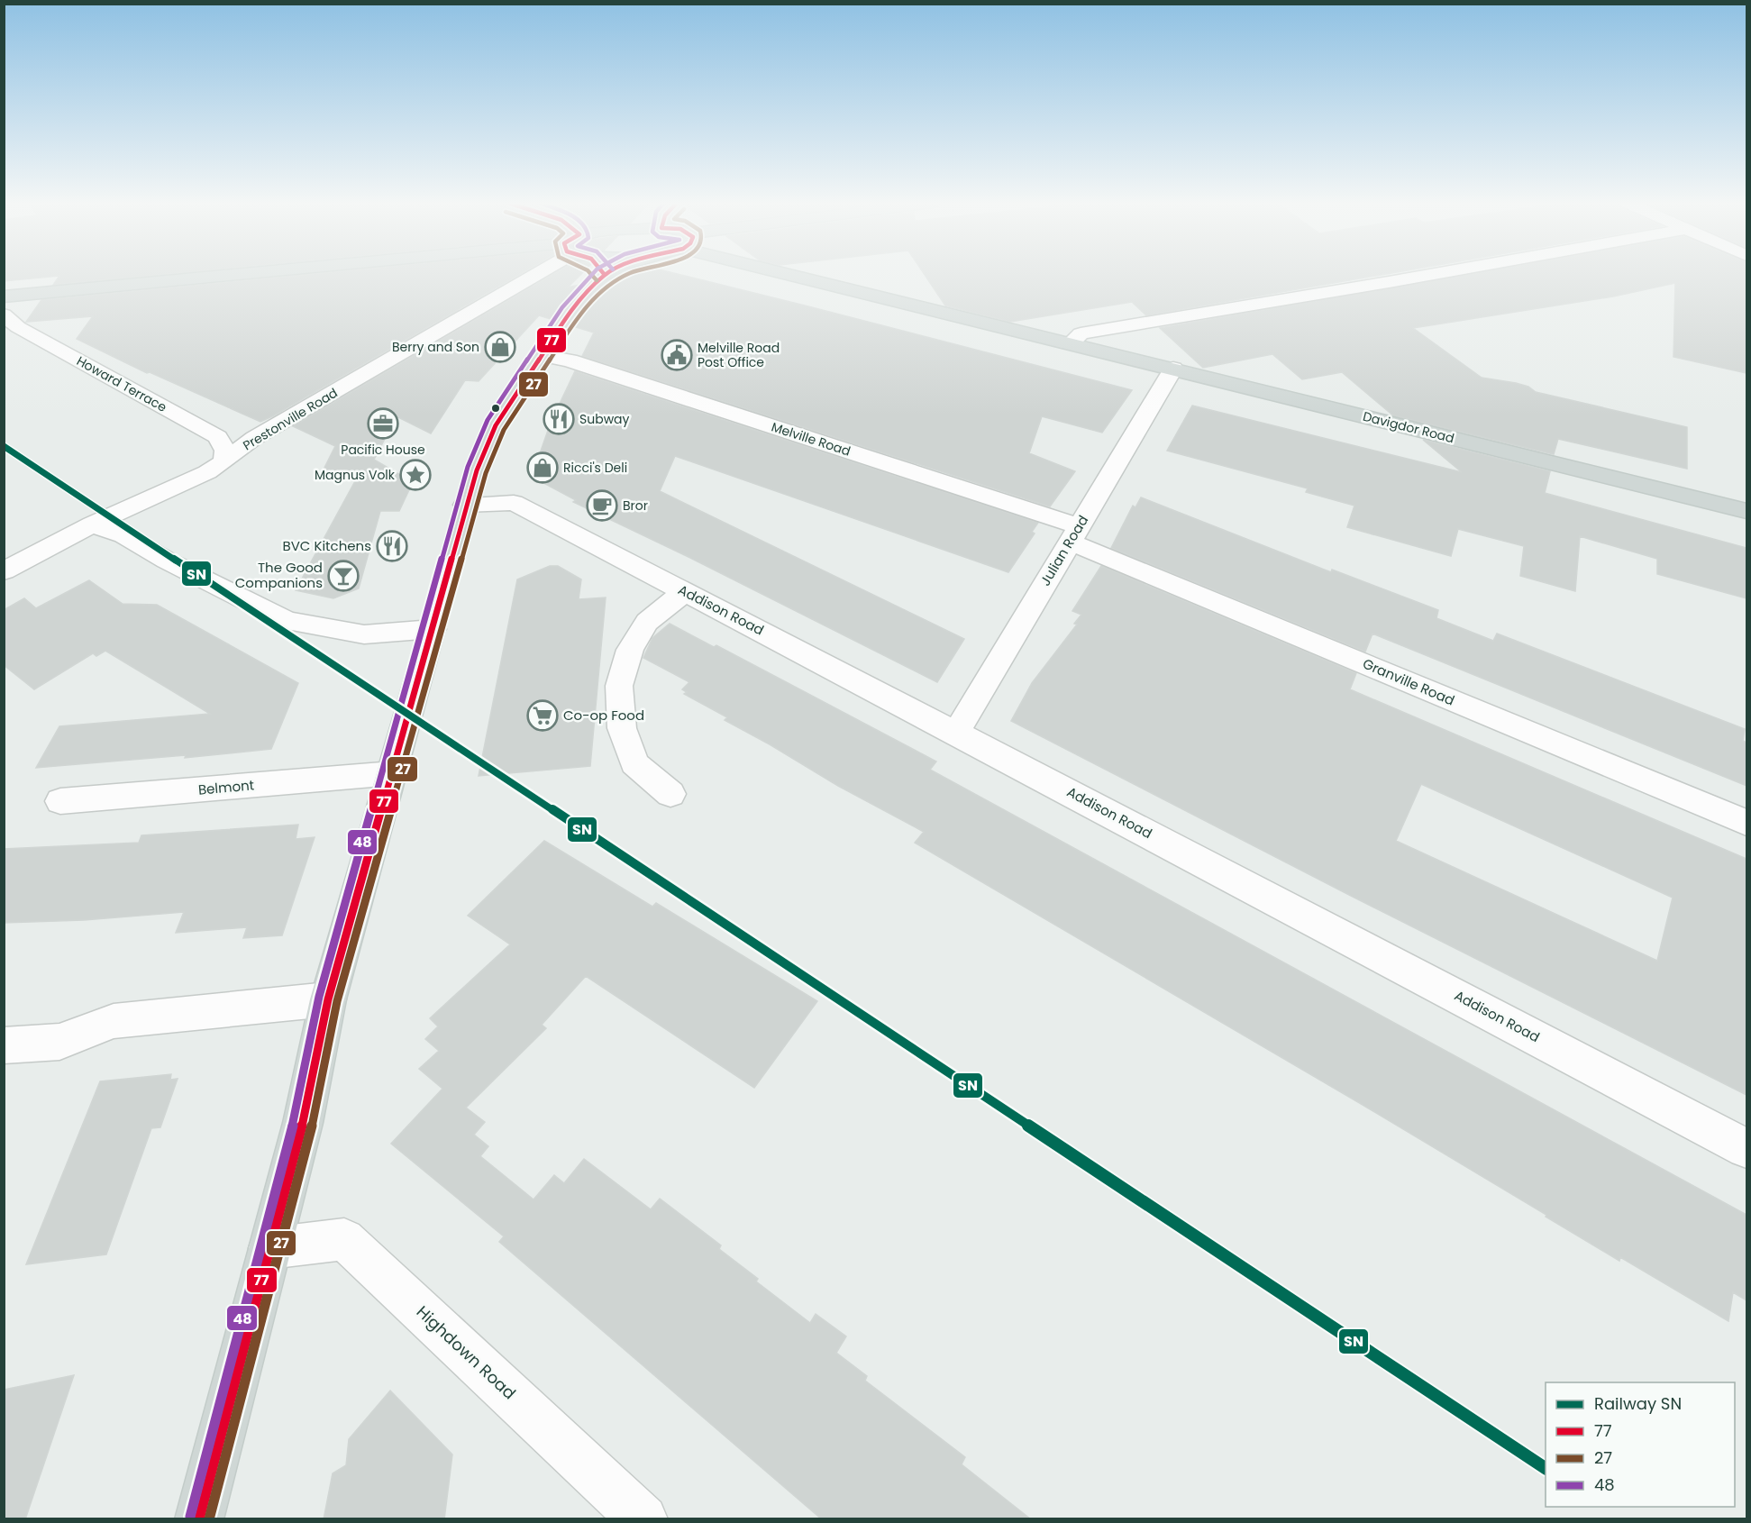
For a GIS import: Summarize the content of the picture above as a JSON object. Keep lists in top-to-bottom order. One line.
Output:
{"streets":{"main road":["Davigdor Road"],"street":["Howard Terrace","Prestonville Road","Melville Road","Julian Road","Addison Road","Granville Road","Belmont","Highdown Road"]},"crossings":[["Howard Terrace","Prestonville Road"],["Davigdor Road","Julian Road"],["Melville Road","Julian Road"],["Melville Road","Granville Road"],["Julian Road","Addison Road"],["Julian Road","Granville Road"]],"places":{"shop":["Berry and Son","Ricci's Deli"],"public building":["Melville Road Post Office"],"restaurant":["Subway","BVC Kitchens"],"office":["Pacific House"],"place":["Magnus Volk"],"cafe":["Bror"],"bar":["The Good Companions"],"supermarket":["Co-op Food"]},"lines":["transit line 77","transit line 27","transit line 48","rail line SN"],"legend":["Railway SN","77","27","48"]}
